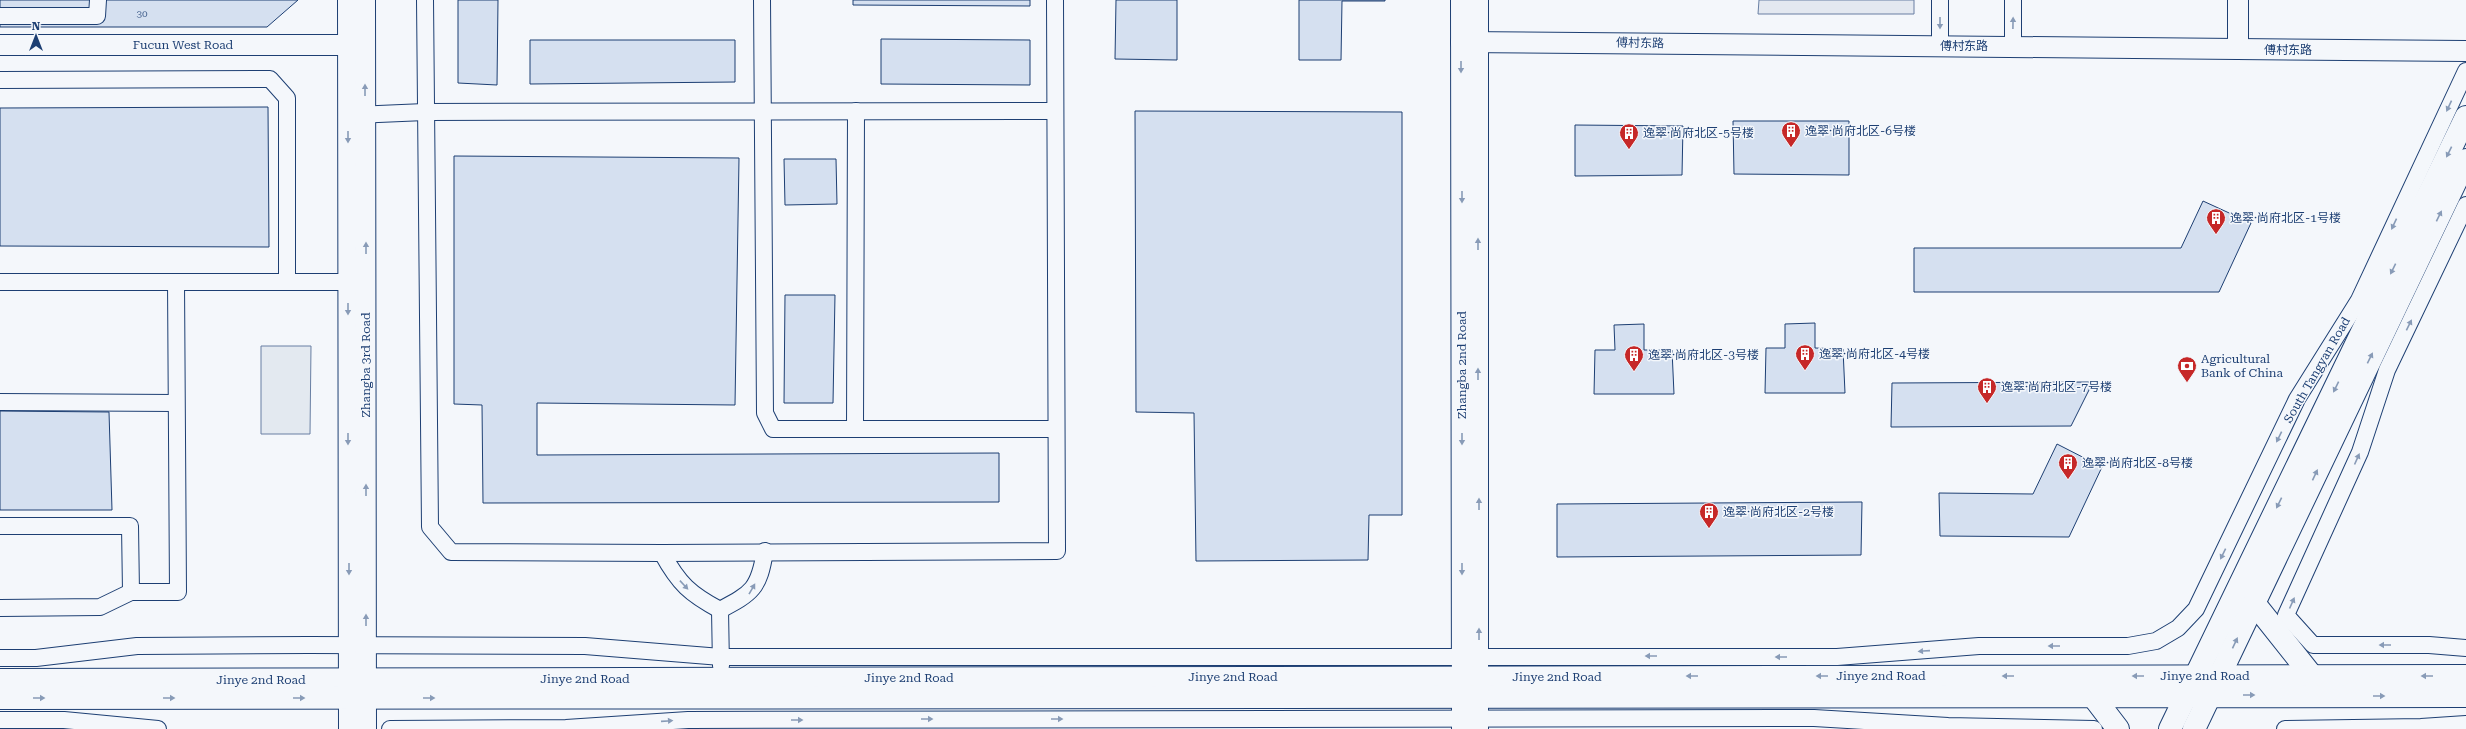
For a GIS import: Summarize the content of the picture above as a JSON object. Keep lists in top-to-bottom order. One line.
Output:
{"streets":{"main road":["South Tangyan Road","Jinye 2nd Road"],"street":["傅村东路","Fucun West Road","Zhangba 3rd Road","Zhangba 2nd Road"]},"crossings":[["傅村东路","Zhangba 2nd Road"],["Fucun West Road","Zhangba 3rd Road"],["Zhangba 3rd Road","Jinye 2nd Road"],["Zhangba 2nd Road","Jinye 2nd Road"],["South Tangyan Road","Jinye 2nd Road"]],"one_way":["South Tangyan Road"],"places":{"building":["逸翠·尚府北区-6号楼","逸翠·尚府北区-5号楼","逸翠·尚府北区-1号楼","逸翠·尚府北区-4号楼","逸翠·尚府北区-3号楼","逸翠·尚府北区-7号楼","逸翠·尚府北区-8号楼","逸翠·尚府北区-2号楼"],"bank":["Agricultural Bank of China"]},"house_numbers":["30"],"north":"top"}
